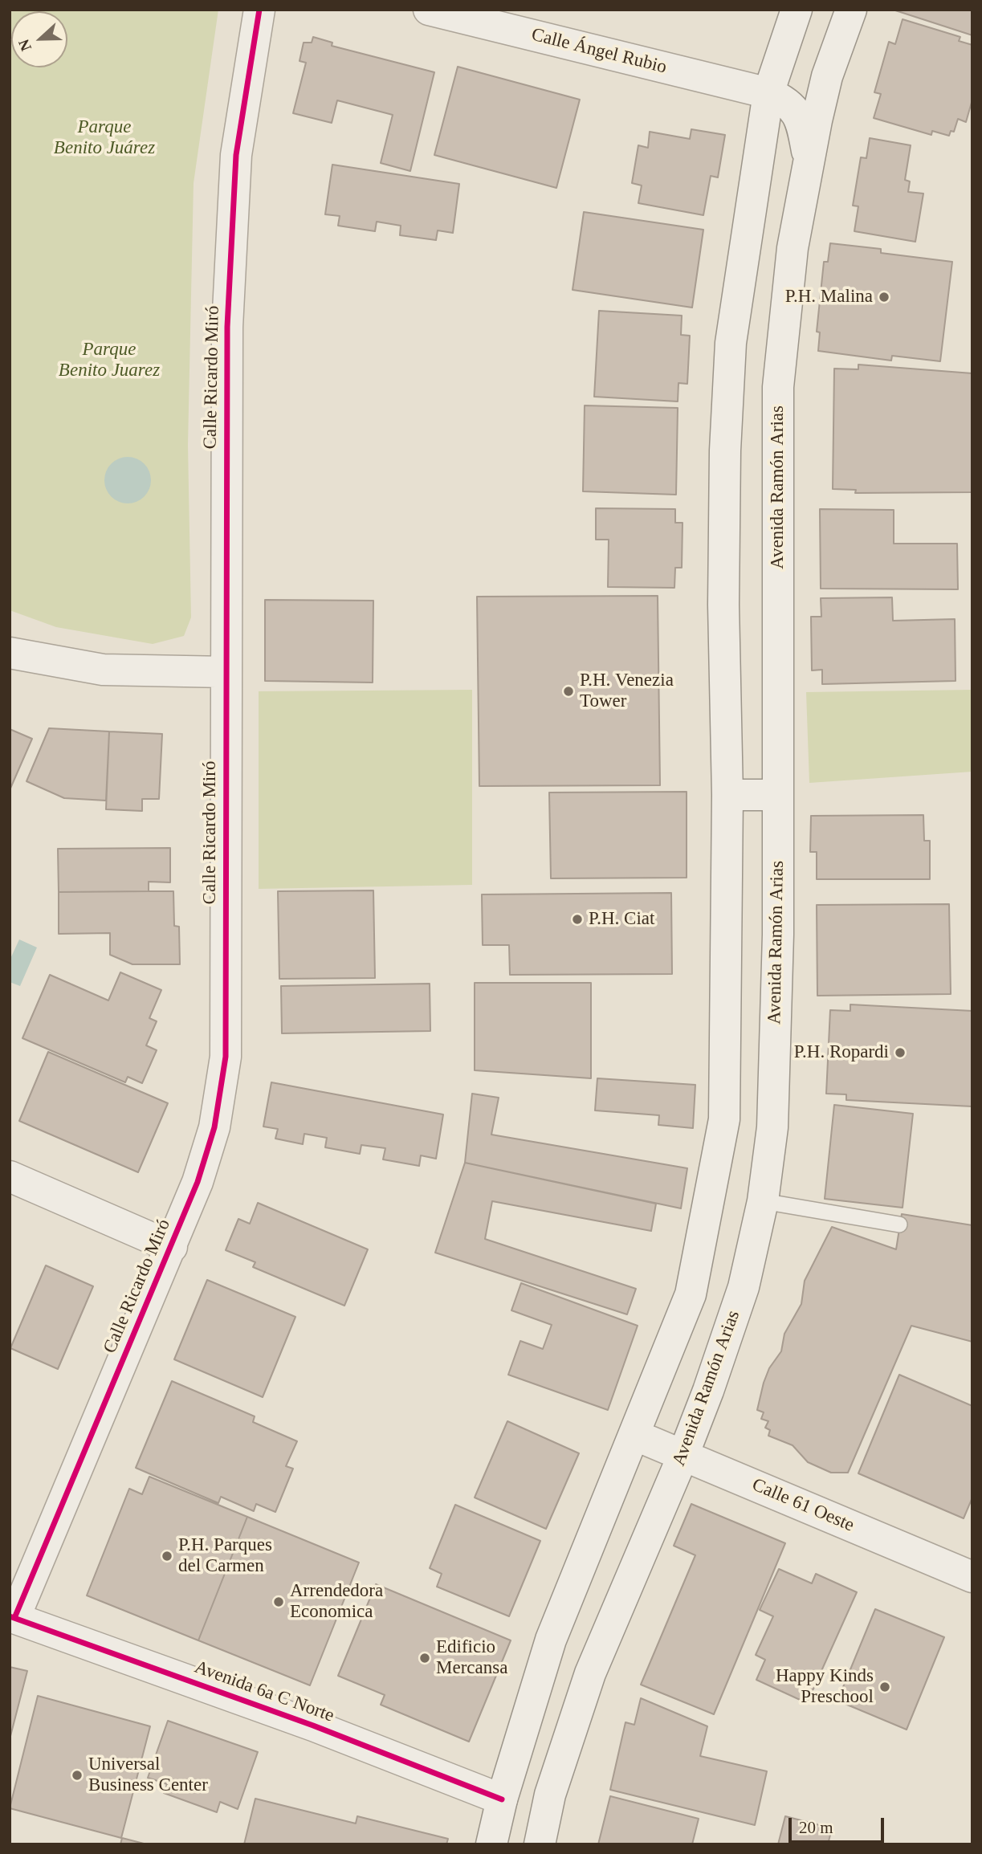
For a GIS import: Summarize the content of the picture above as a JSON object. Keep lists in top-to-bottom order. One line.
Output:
{"streets":{"main road":["Calle Ángel Rubio","Calle Ricardo Miró","Avenida Ramón Arias","Calle 61 Oeste","Avenida 6a C Norte"]},"crossings":[["Calle Ángel Rubio","Avenida Ramón Arias"],["Calle Ricardo Miró","Avenida 6a C Norte"],["Avenida Ramón Arias","Calle 61 Oeste"]],"parks":["Parque Benito Juárez","Parque Benito Juarez"],"places":["P.H. Malina","P.H. Venezia Tower","P.H. Ciat","P.H. Ropardi","P.H. Parques del Carmen","Arrendedora Economica","Edificio Mercansa","Happy Kinds Preschool","Universal Business Center"],"scale_bar":"20 m","north":"left"}
